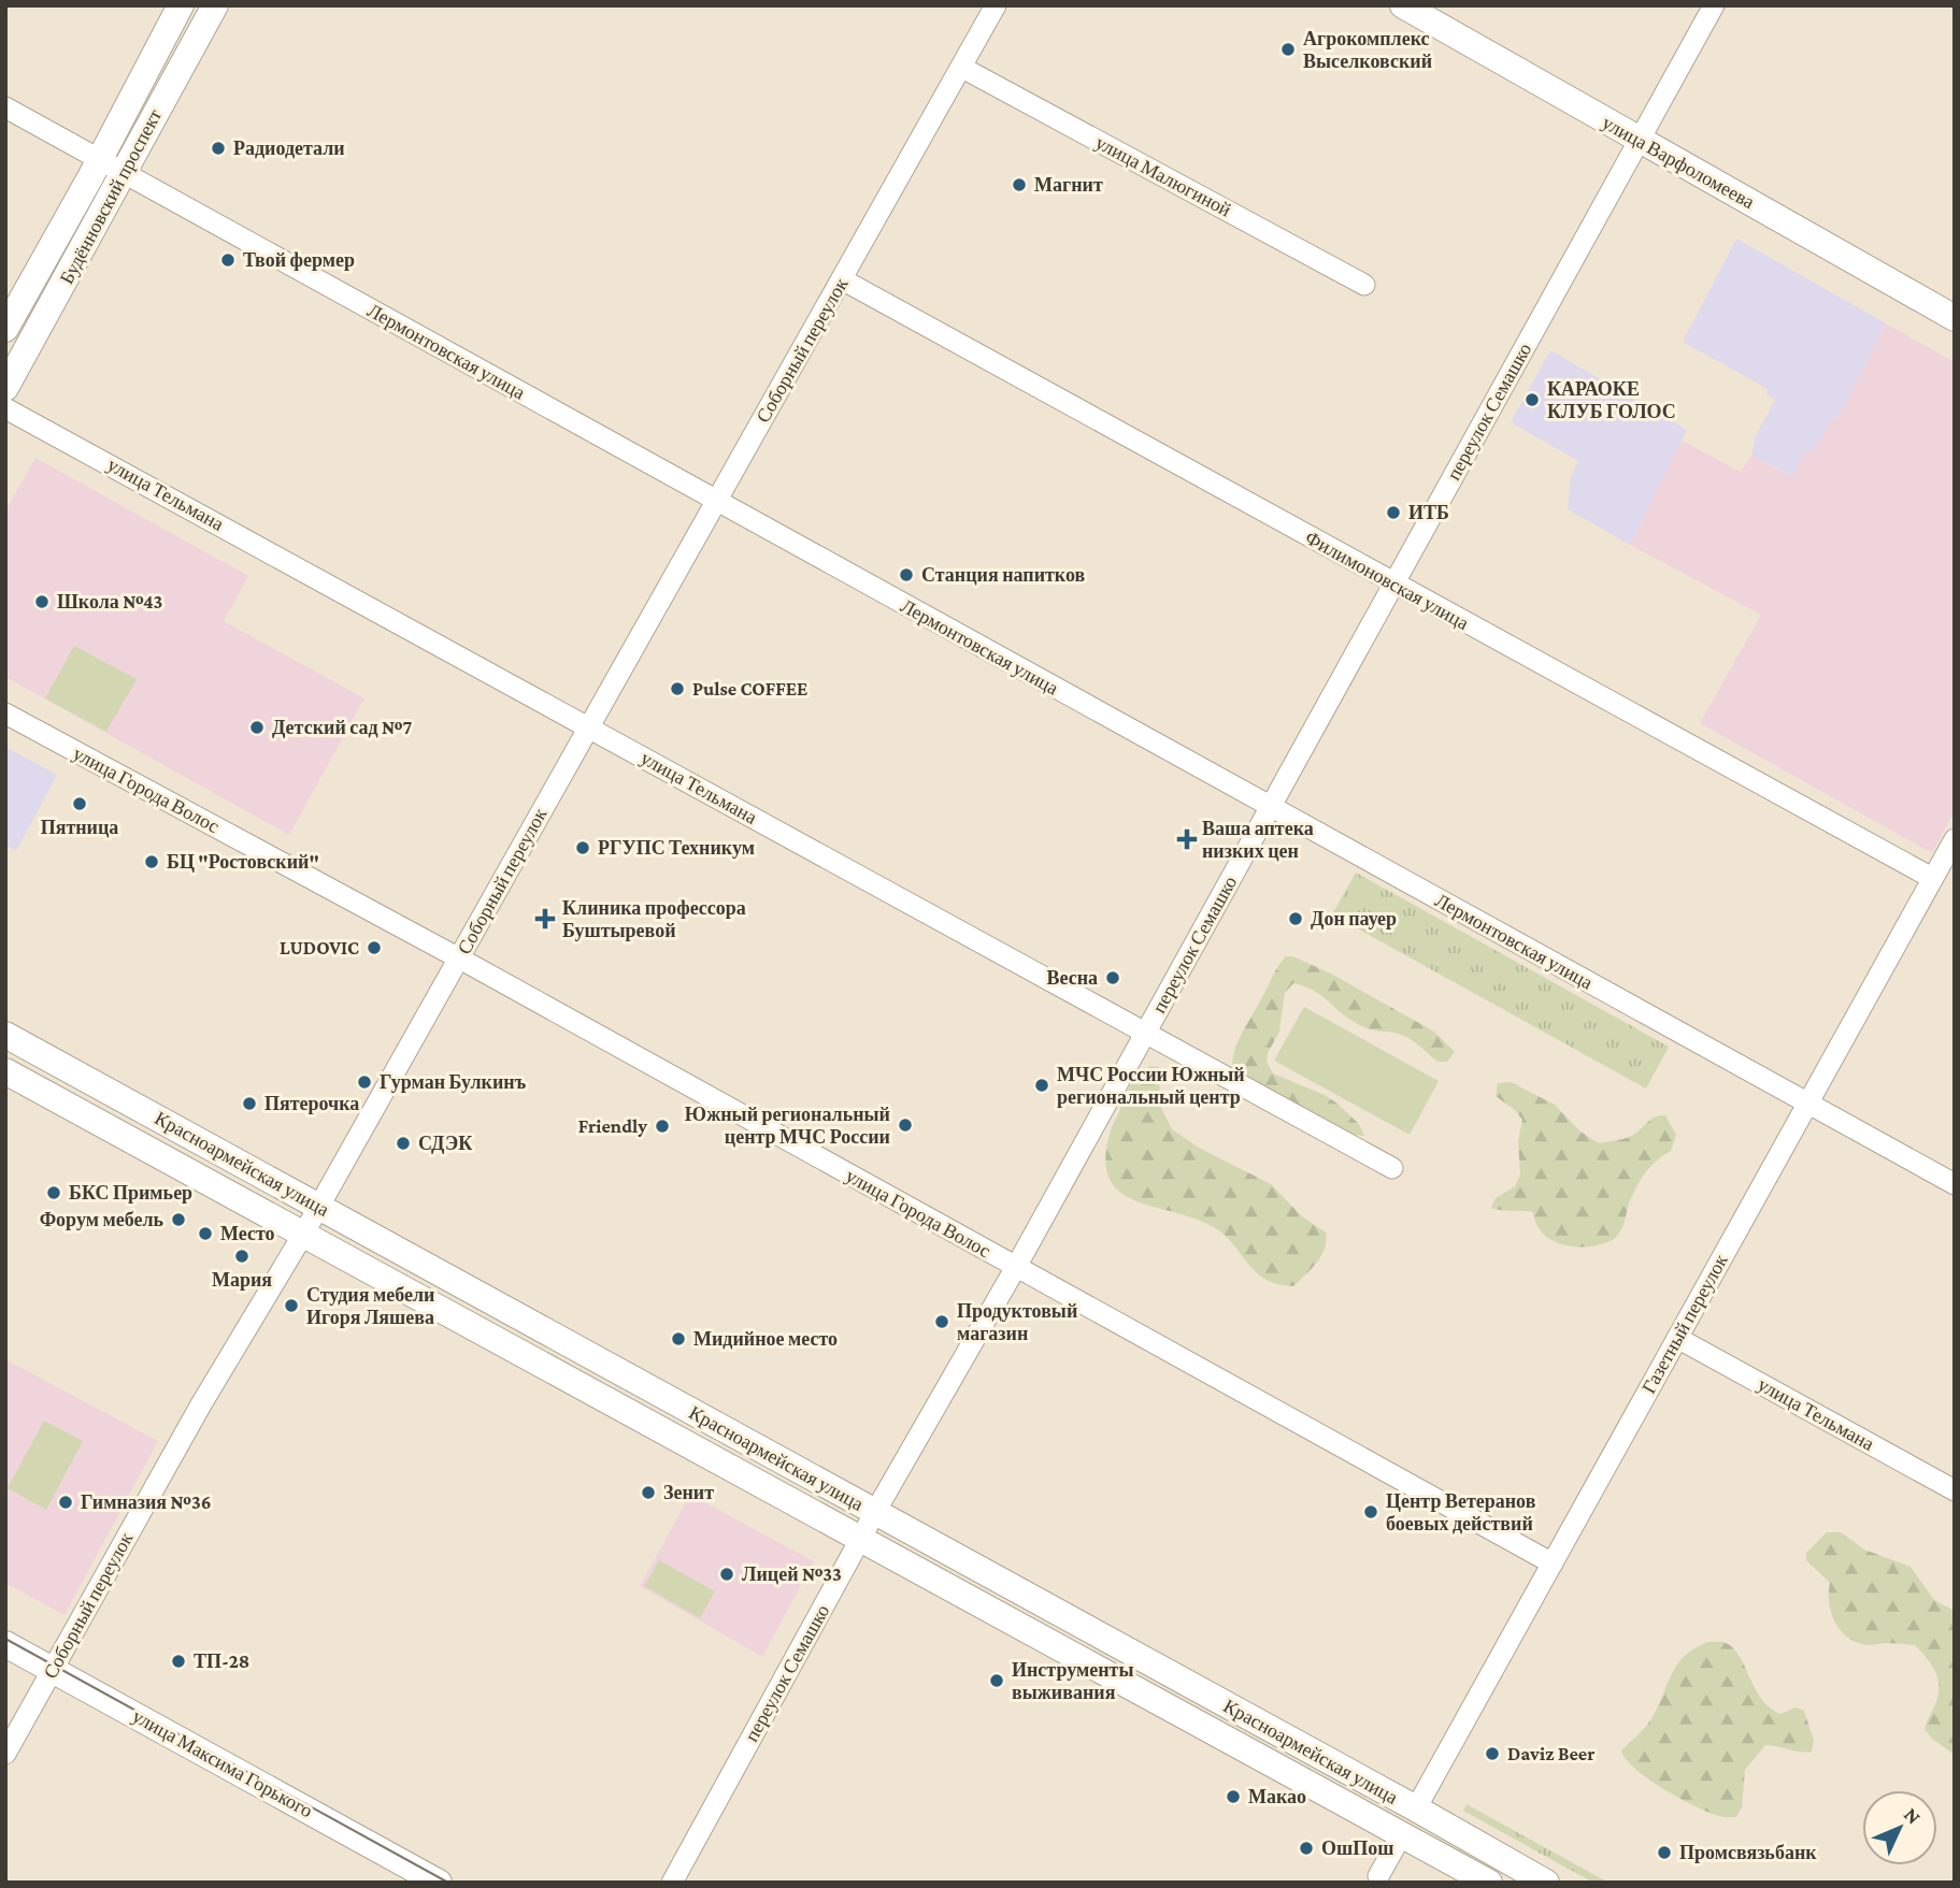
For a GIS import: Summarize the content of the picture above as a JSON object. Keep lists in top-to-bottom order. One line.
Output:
{"streets":{"main road":["улица Варфоломеева","Будённовский проспект","Красноармейская улица","улица Максима Горького"],"street":["улица Малюгиной","Соборный переулок","Лермонтовская улица","переулок Семашко","улица Тельмана","Филимоновская улица","улица Города Волос","Газетный переулок"]},"crossings":[["улица Варфоломеева","переулок Семашко"],["улица Малюгиной","Соборный переулок"],["Будённовский проспект","Лермонтовская улица"],["Соборный переулок","Лермонтовская улица"],["Соборный переулок","улица Тельмана"],["Соборный переулок","Филимоновская улица"],["Соборный переулок","улица Города Волос"],["Соборный переулок","Красноармейская улица"],["Соборный переулок","улица Максима Горького"],["Лермонтовская улица","переулок Семашко"],["Лермонтовская улица","Газетный переулок"],["переулок Семашко","улица Тельмана"],["переулок Семашко","Филимоновская улица"],["переулок Семашко","улица Города Волос"],["переулок Семашко","Красноармейская улица"],["улица Тельмана","Газетный переулок"],["Филимоновская улица","Газетный переулок"],["улица Города Волос","Газетный переулок"],["Красноармейская улица","Газетный переулок"]],"places":{"other":["Агрокомплекс Выселковский","Радиодетали","Магнит","Твой фермер","КАРАОКЕ КЛУБ ГОЛОС","ИТБ","Станция напитков","Школа №43","Pulse COFFEE","Детский сад №7","Пятница","РГУПС Техникум","БЦ \"Ростовский\"","Дон пауер","LUDOVIC","Весна","Гурман Булкинъ","МЧС России Южный региональный центр","Пятерочка","Южный региональный центр МЧС России","Friendly","СДЭК","БКС Примьер","Форум мебель","Место","Мария","Студия мебели Игоря Ляшева","Продуктовый магазин","Мидийное место","Зенит","Гимназия №36","Центр Ветеранов боевых действий","Лицей №33","ТП-28","Инструменты выживания","Daviz Beer","Макао","ОшПош","Промсвязьбанк"],"health":["Ваша аптека низких цен","Клиника профессора Буштыревой"]},"north":"top right"}
